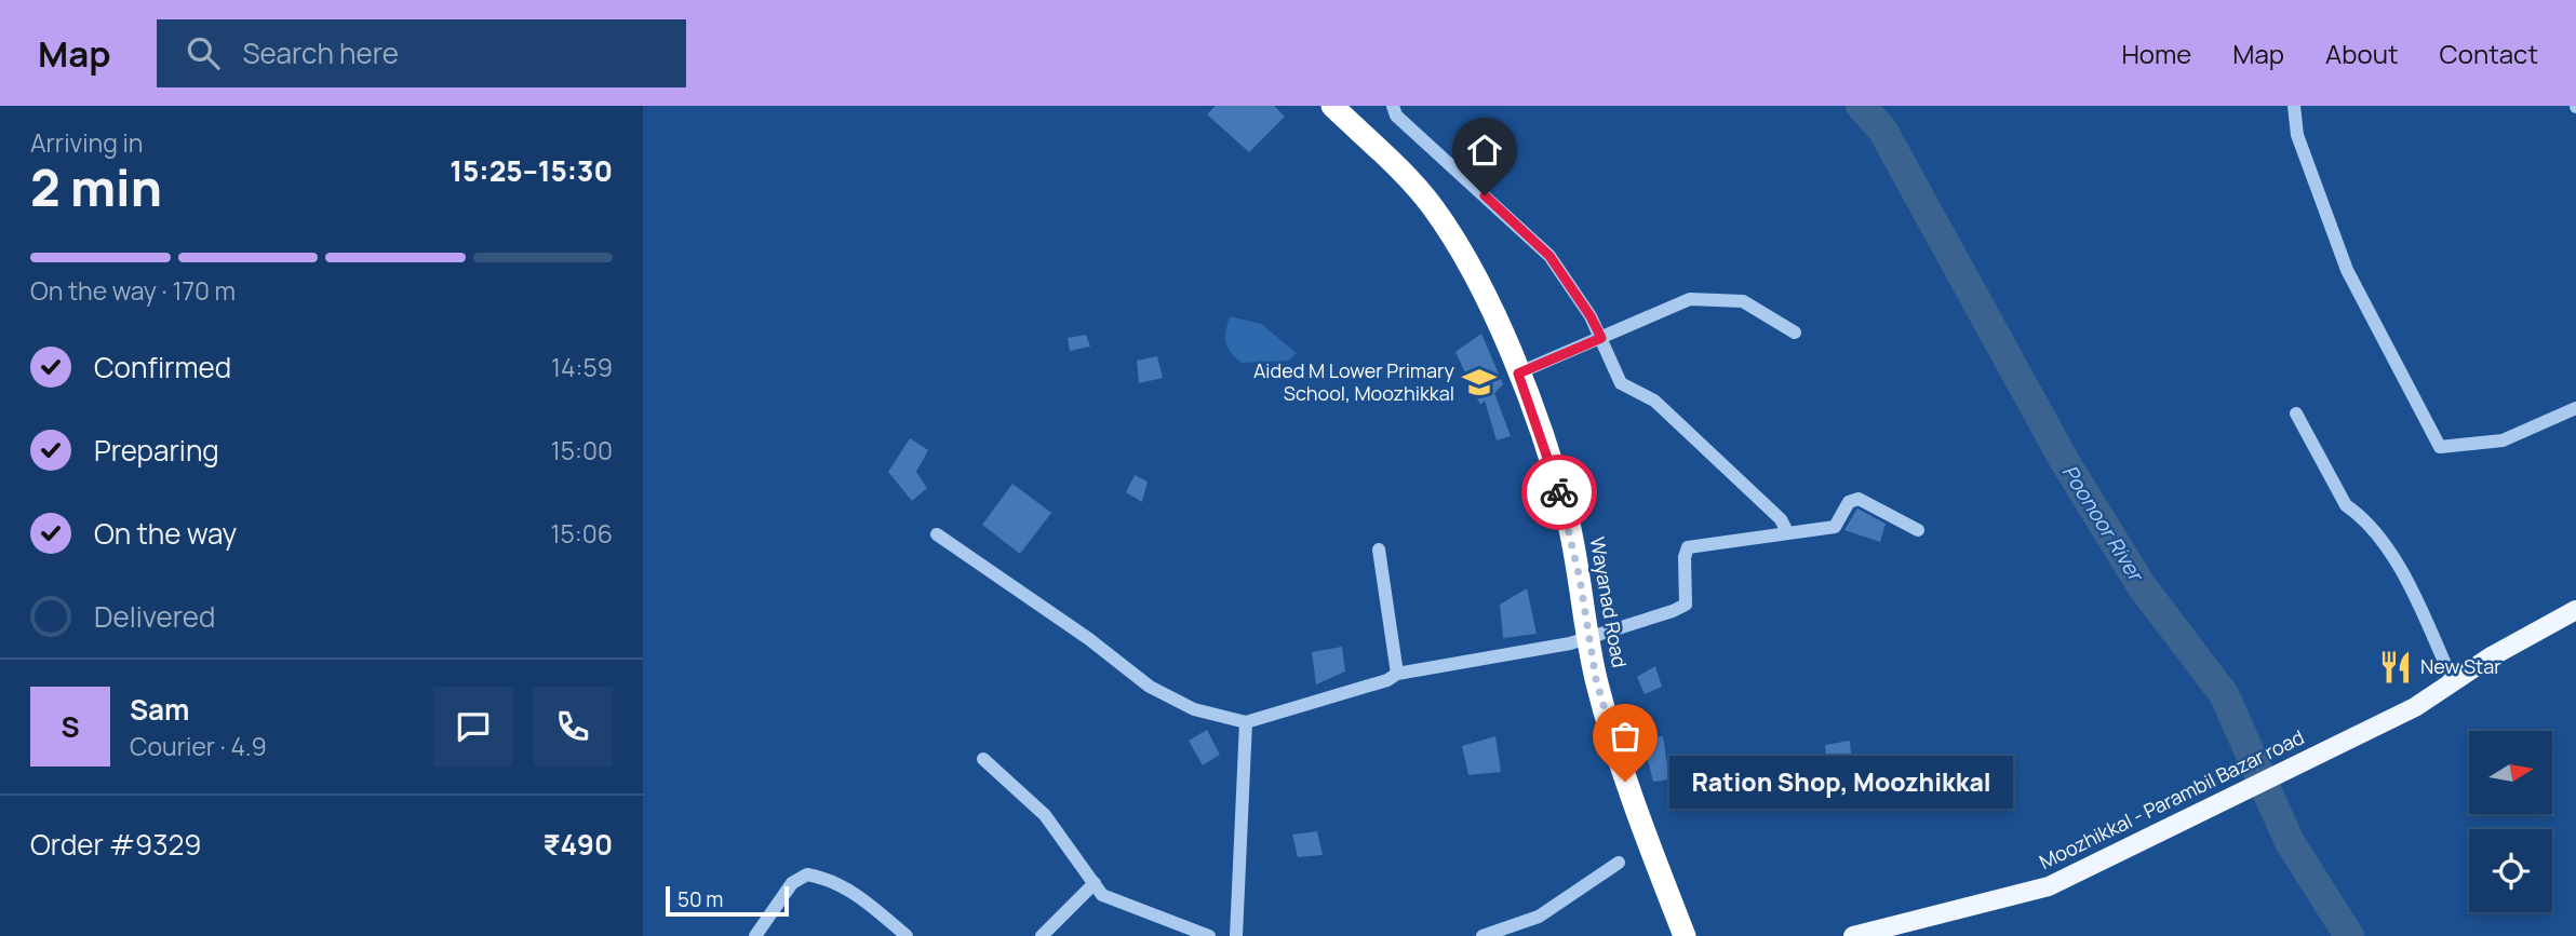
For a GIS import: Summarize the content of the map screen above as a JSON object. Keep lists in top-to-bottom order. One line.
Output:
{"streets":{"highway":["Wayanad Road"],"main road":["Moozhikkal - Parambil Bazar road"]},"water":["Poonoor River"],"places":{"school or university":["Aided M Lower Primary School, Moozhikkal"],"restaurant":["New Star"],"other":["Ration Shop, Moozhikkal"]},"scale_bar":"50 m","north":"right","page":{"header":"Map","search":"Search here","nav":["Home","Map","About","Contact"],"heading":["2 min","Arriving in","15:25–15:30"],"panel":["Sam","Courier · 4.9","Order #9329","₹490"],"bar":"On the way · 170 m","list":[["Confirmed","14:59"],["Preparing","15:00"],["On the way","15:06"],"Delivered"],"round":"S","bubble":"Ration Shop, Moozhikkal","scale":"50 m"}}
